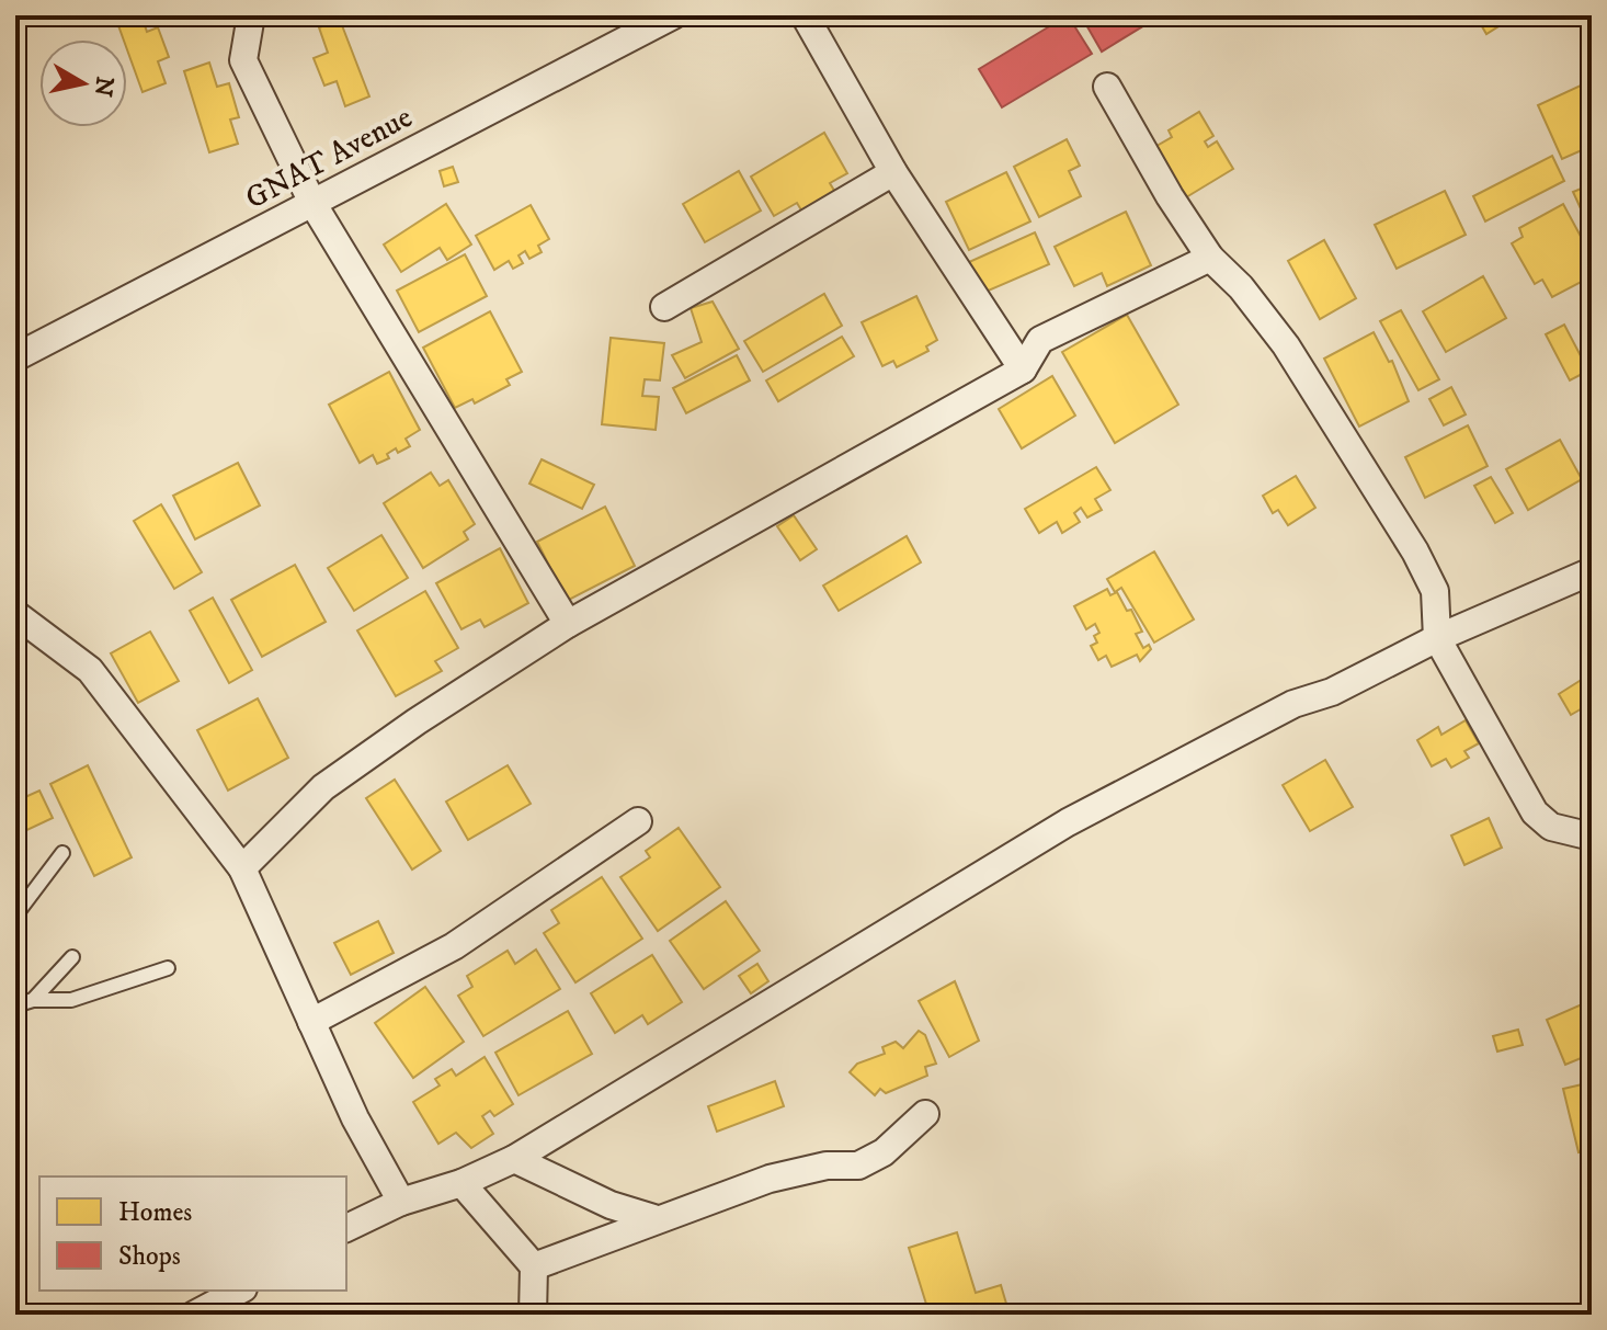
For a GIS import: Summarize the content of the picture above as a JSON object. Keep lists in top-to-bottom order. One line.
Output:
{"streets":{"street":["GNAT Avenue"]},"legend":["Homes","Shops"],"north":"right"}
